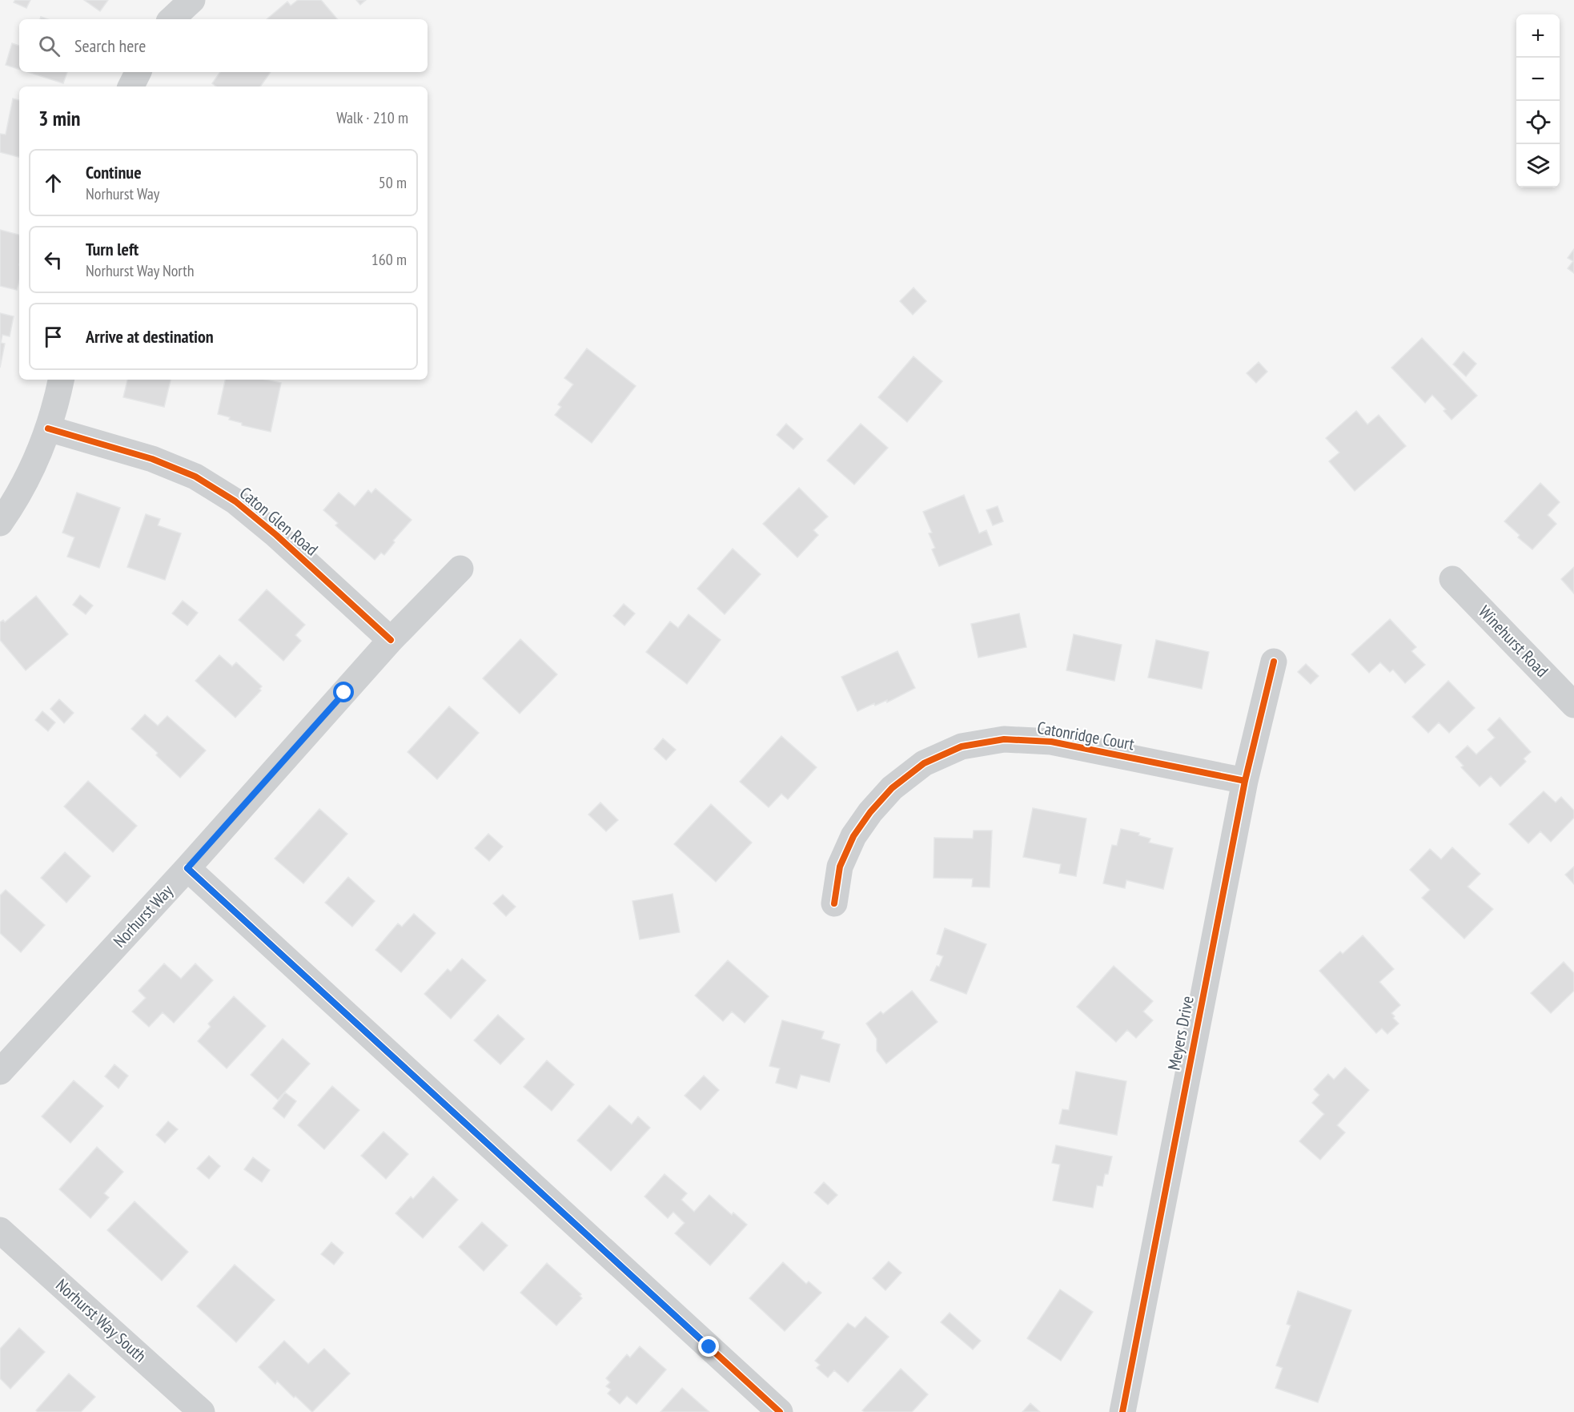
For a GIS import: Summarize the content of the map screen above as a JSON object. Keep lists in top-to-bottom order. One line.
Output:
{"streets":{"street":["Caton Glen Road","Winehurst Road","Catonridge Court","Norhurst Way","Meyers Drive","Norhurst Way South"]},"crossings":[["Caton Glen Road","Norhurst Way"],["Catonridge Court","Meyers Drive"]],"page":{"map_buttons":["+","−"],"search":"Search here","heading":["3 min","Walk · 210 m"],"list":[["Continue","Norhurst Way","50 m"],["Turn left","Norhurst Way North","160 m"],"Arrive at destination"]}}
